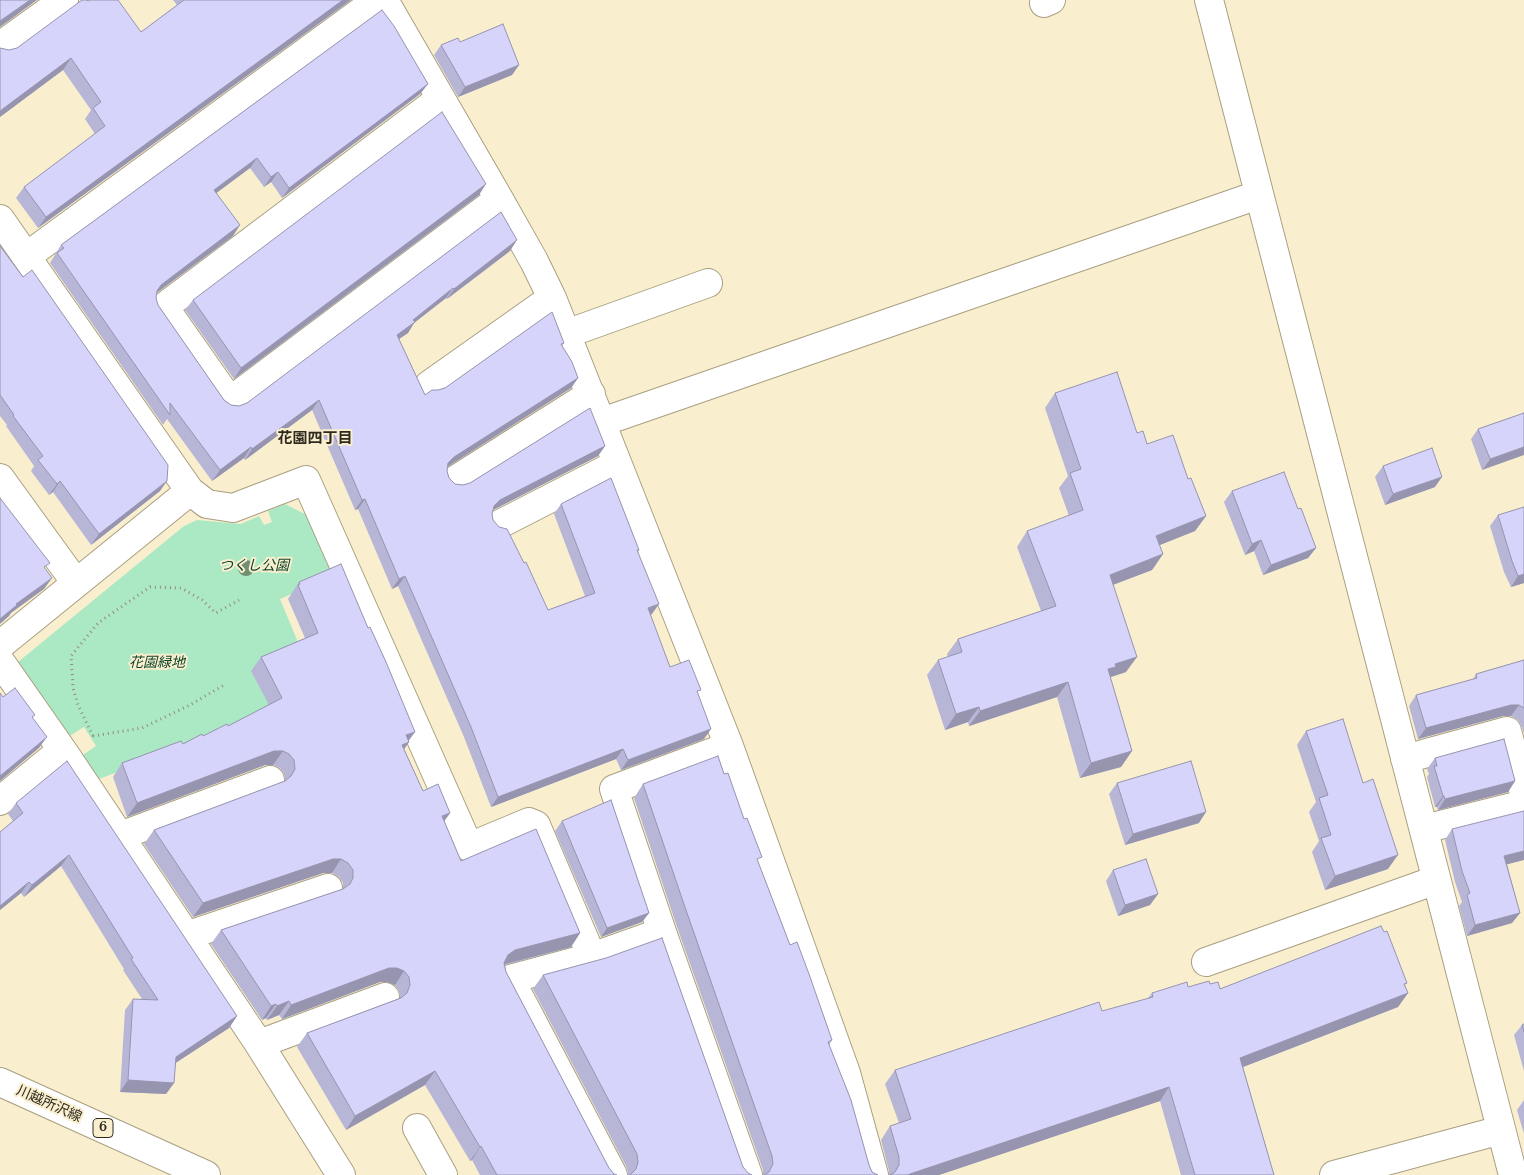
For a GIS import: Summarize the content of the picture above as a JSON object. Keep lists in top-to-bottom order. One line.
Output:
{"streets":{"street":["川越所沢線","6"]},"districts":["花園四丁目"],"parks":["つくし公園","花園緑地"]}
